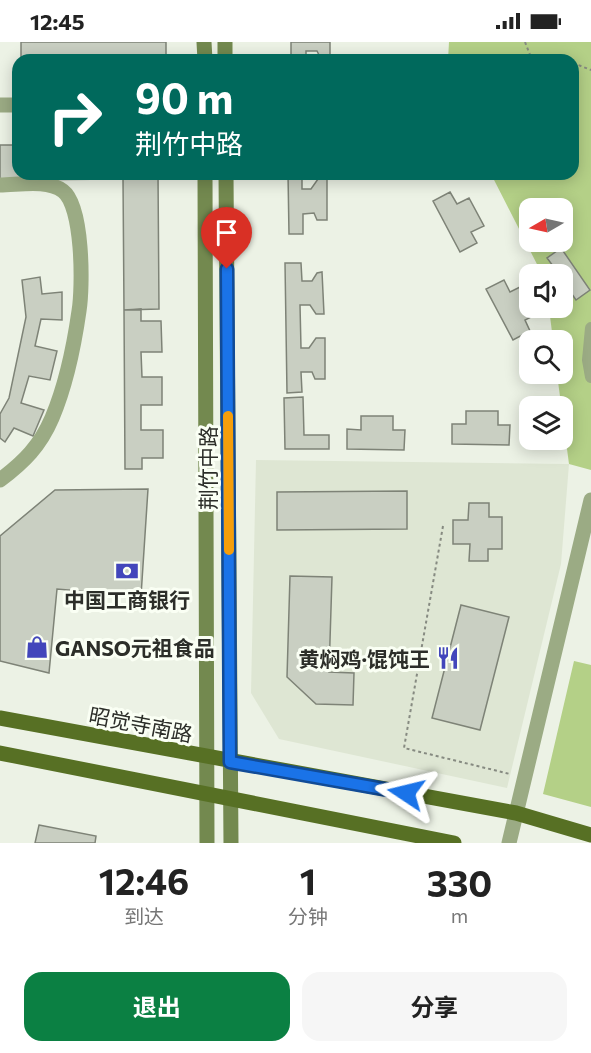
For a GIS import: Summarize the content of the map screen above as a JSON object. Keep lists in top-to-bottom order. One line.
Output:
{"streets":{"main road":["荆竹中路","昭觉寺南路"]},"crossings":[["荆竹中路","昭觉寺南路"]],"places":{"bank":["中国工商银行"],"shop":["GANSO元祖食品"],"restaurant":["黄焖鸡·馄饨王"]},"north":"left","page":{"status":"12:45","turn":["90 m","荆竹中路"],"eta":["12:46","到达","1","分钟","330","m"],"buttons":["退出","分享"]}}
